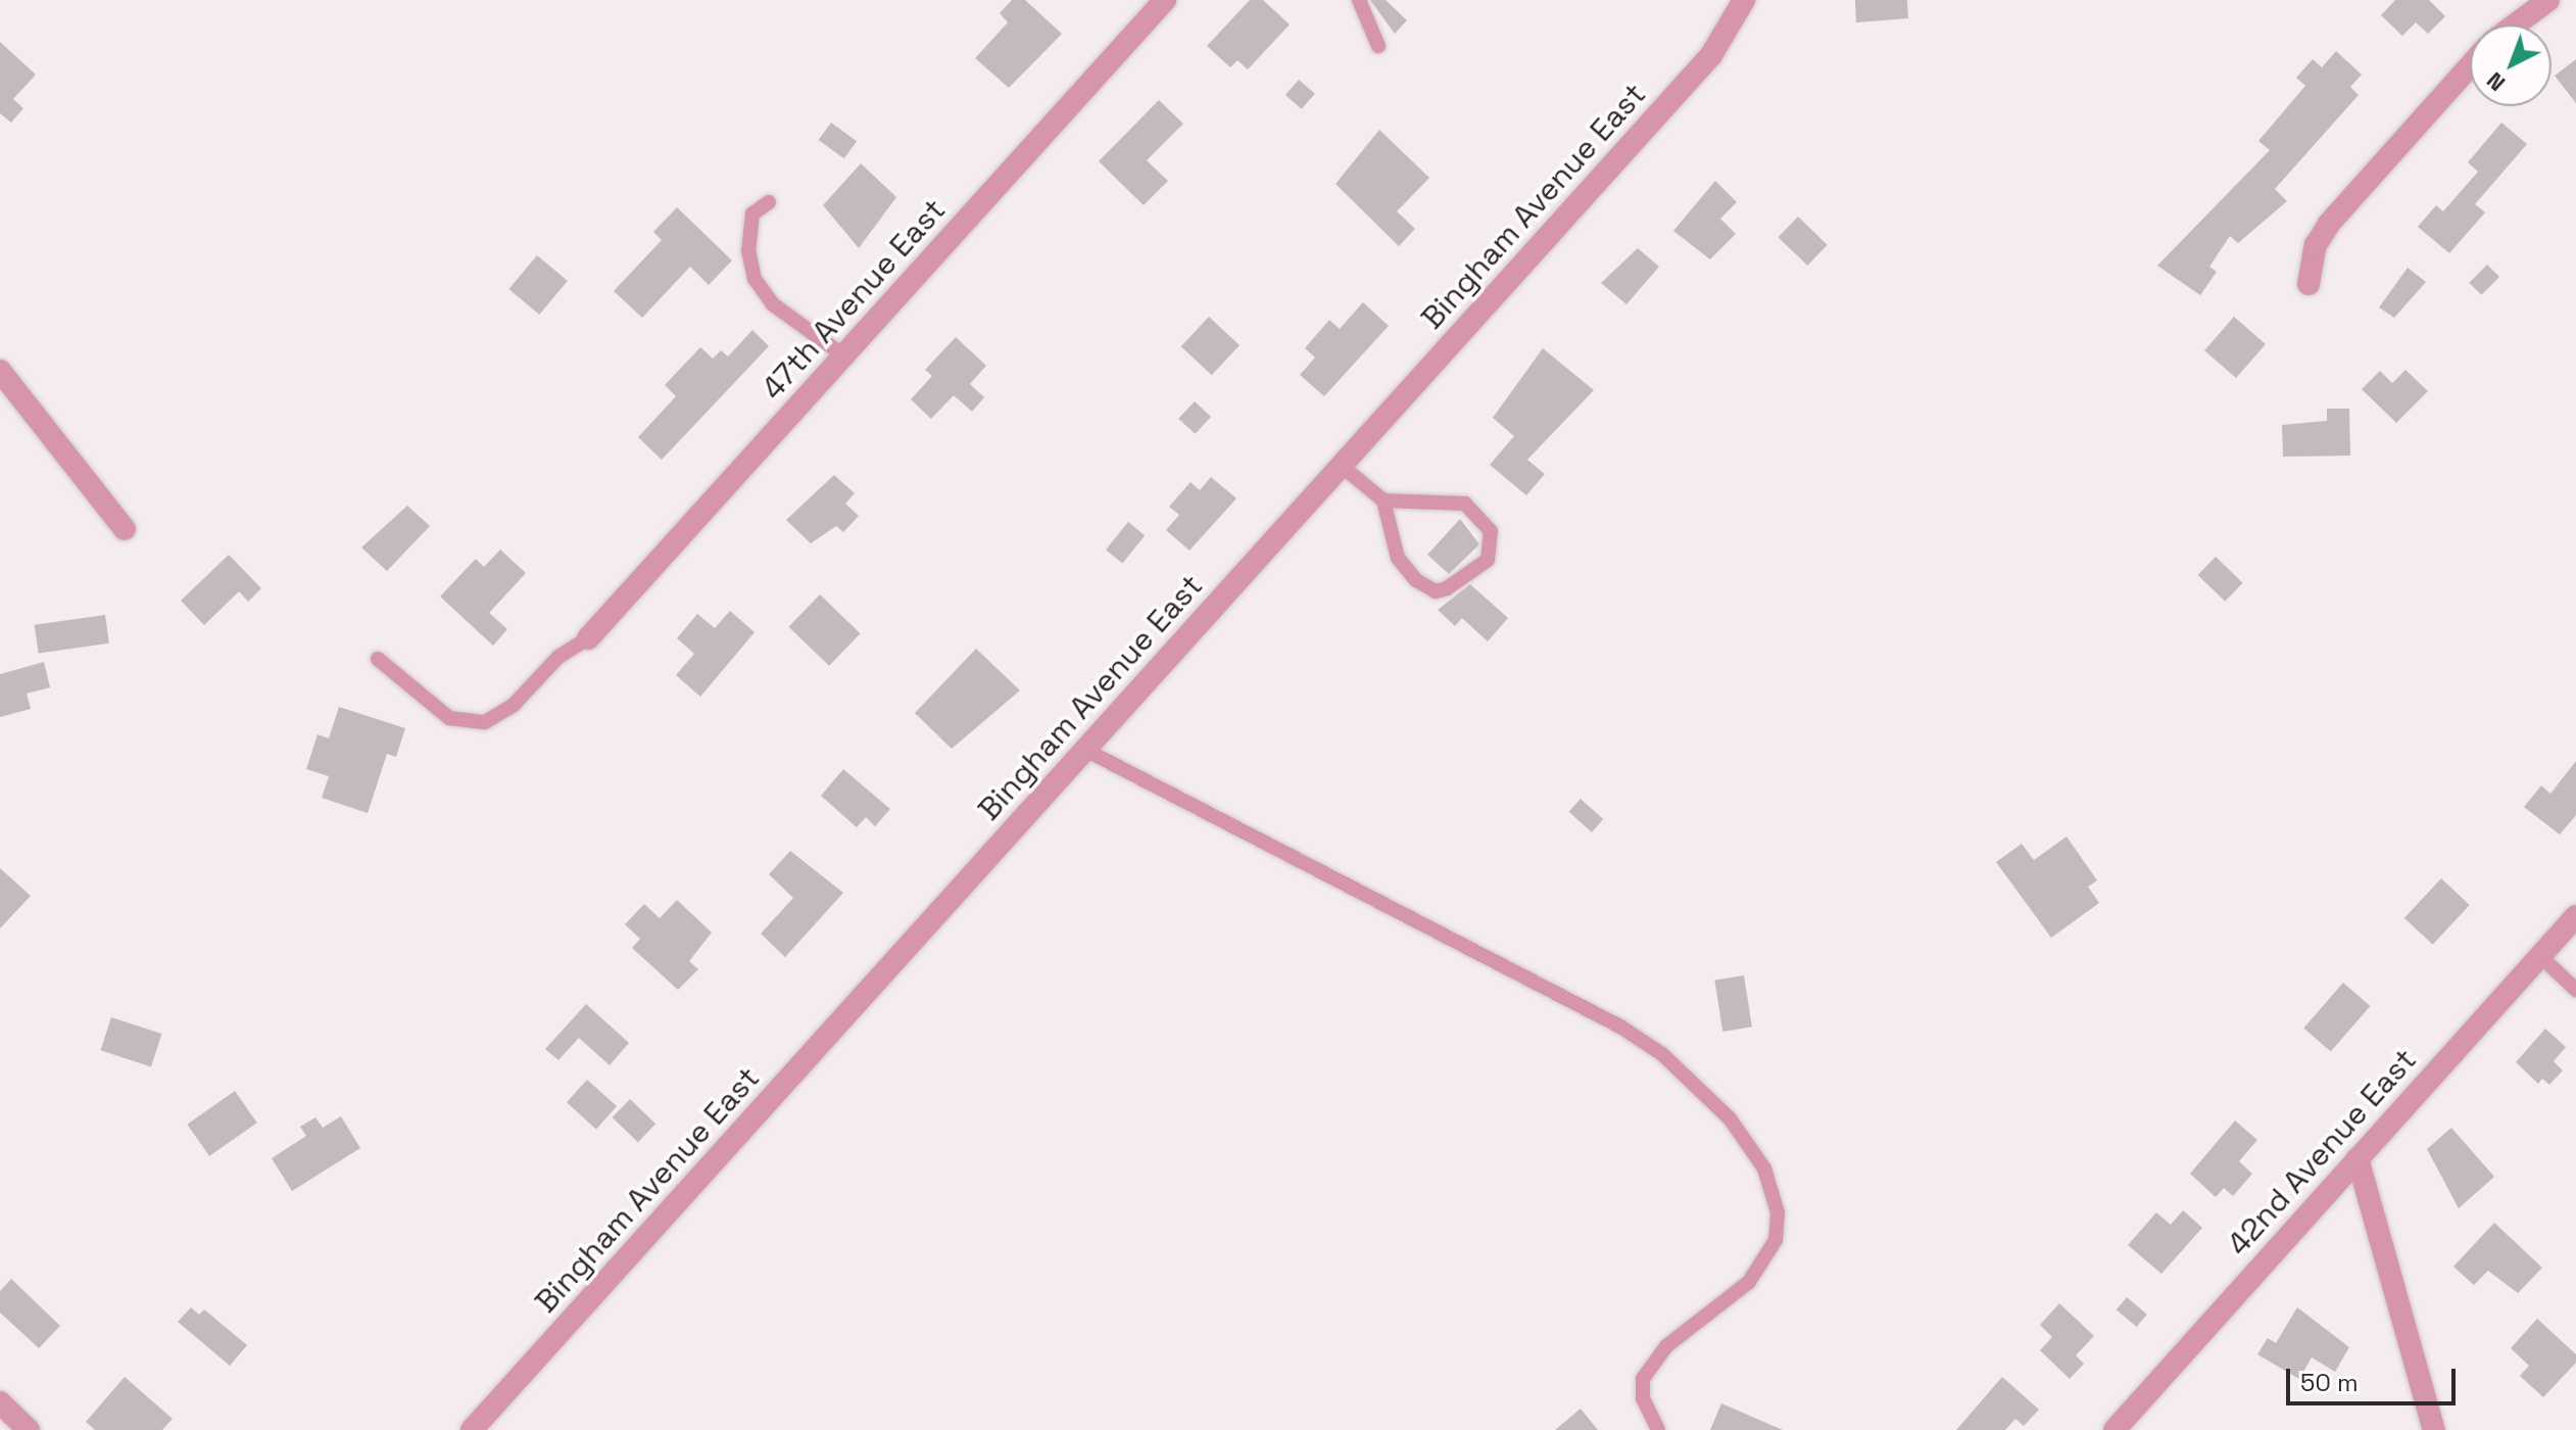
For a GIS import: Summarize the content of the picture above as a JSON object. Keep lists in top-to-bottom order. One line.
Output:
{"streets":{"street":["Bingham Avenue East","47th Avenue East","42nd Avenue East"]},"scale_bar":"50 m","north":"bottom left"}
